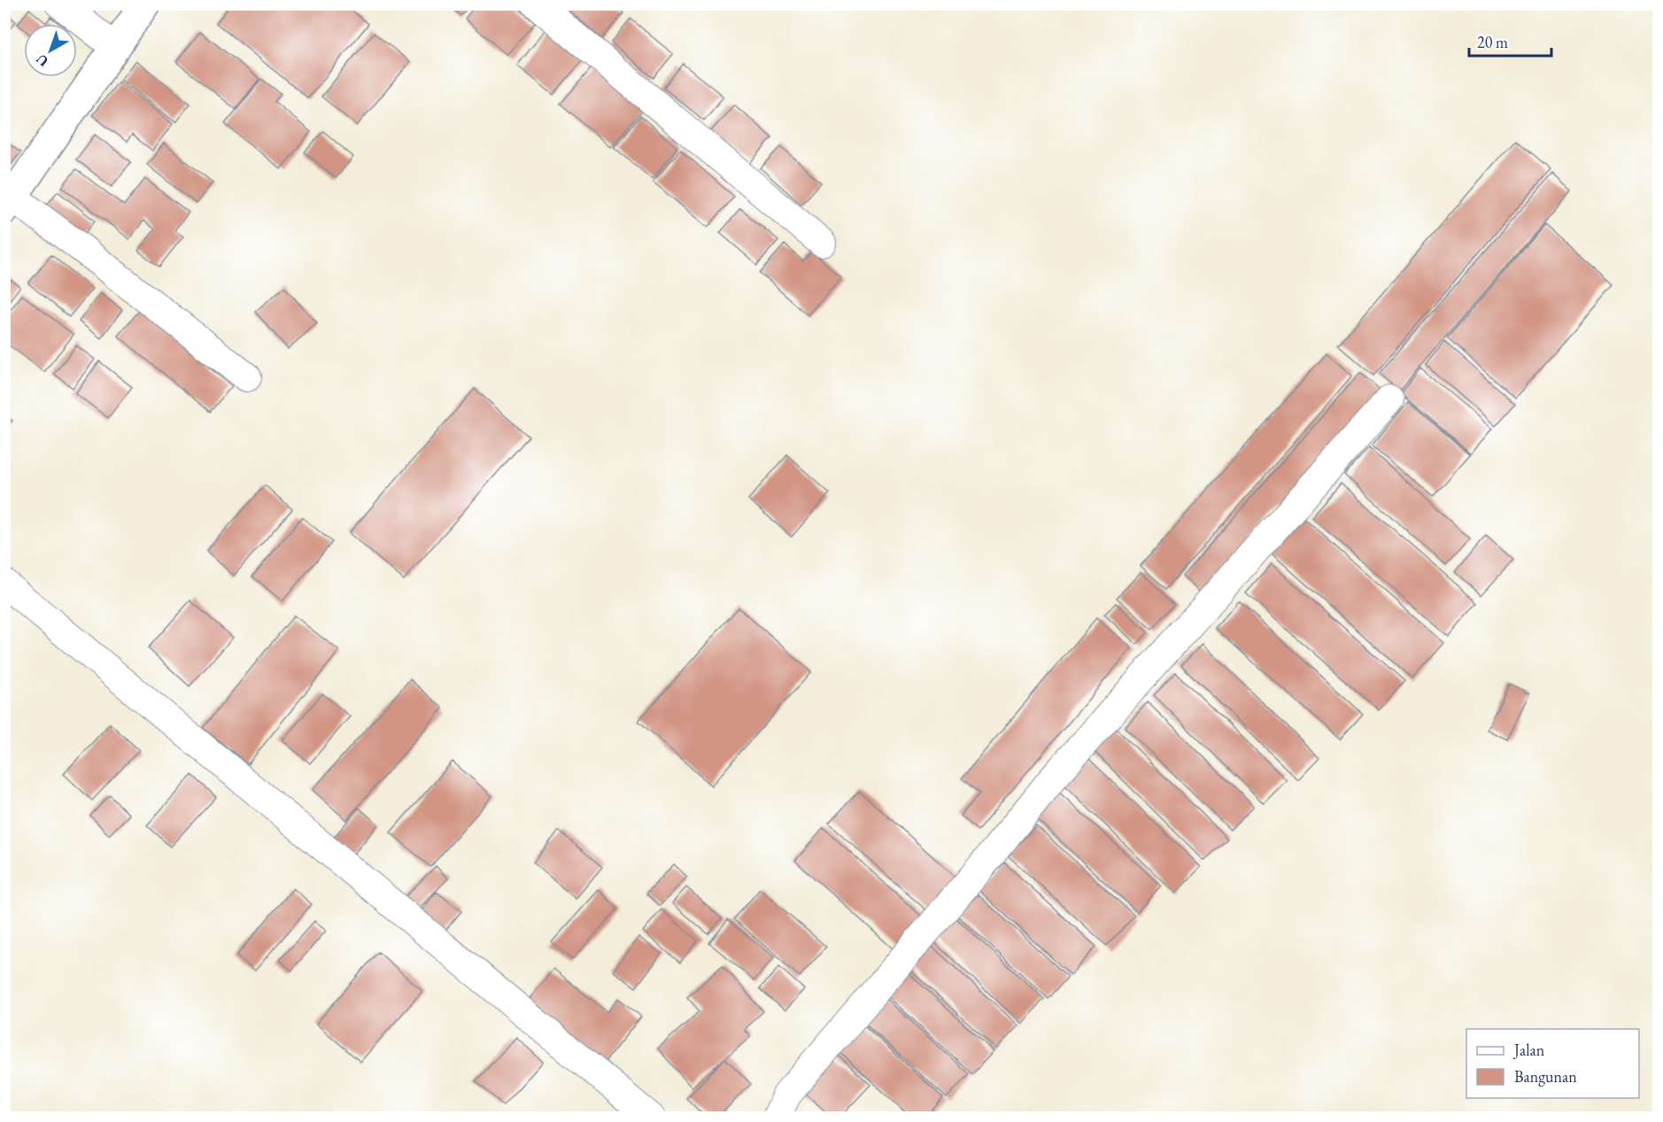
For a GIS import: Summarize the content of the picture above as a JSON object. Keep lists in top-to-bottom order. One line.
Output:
{"legend":["Jalan","Bangunan"],"scale_bar":"20 m","north":"bottom left"}
